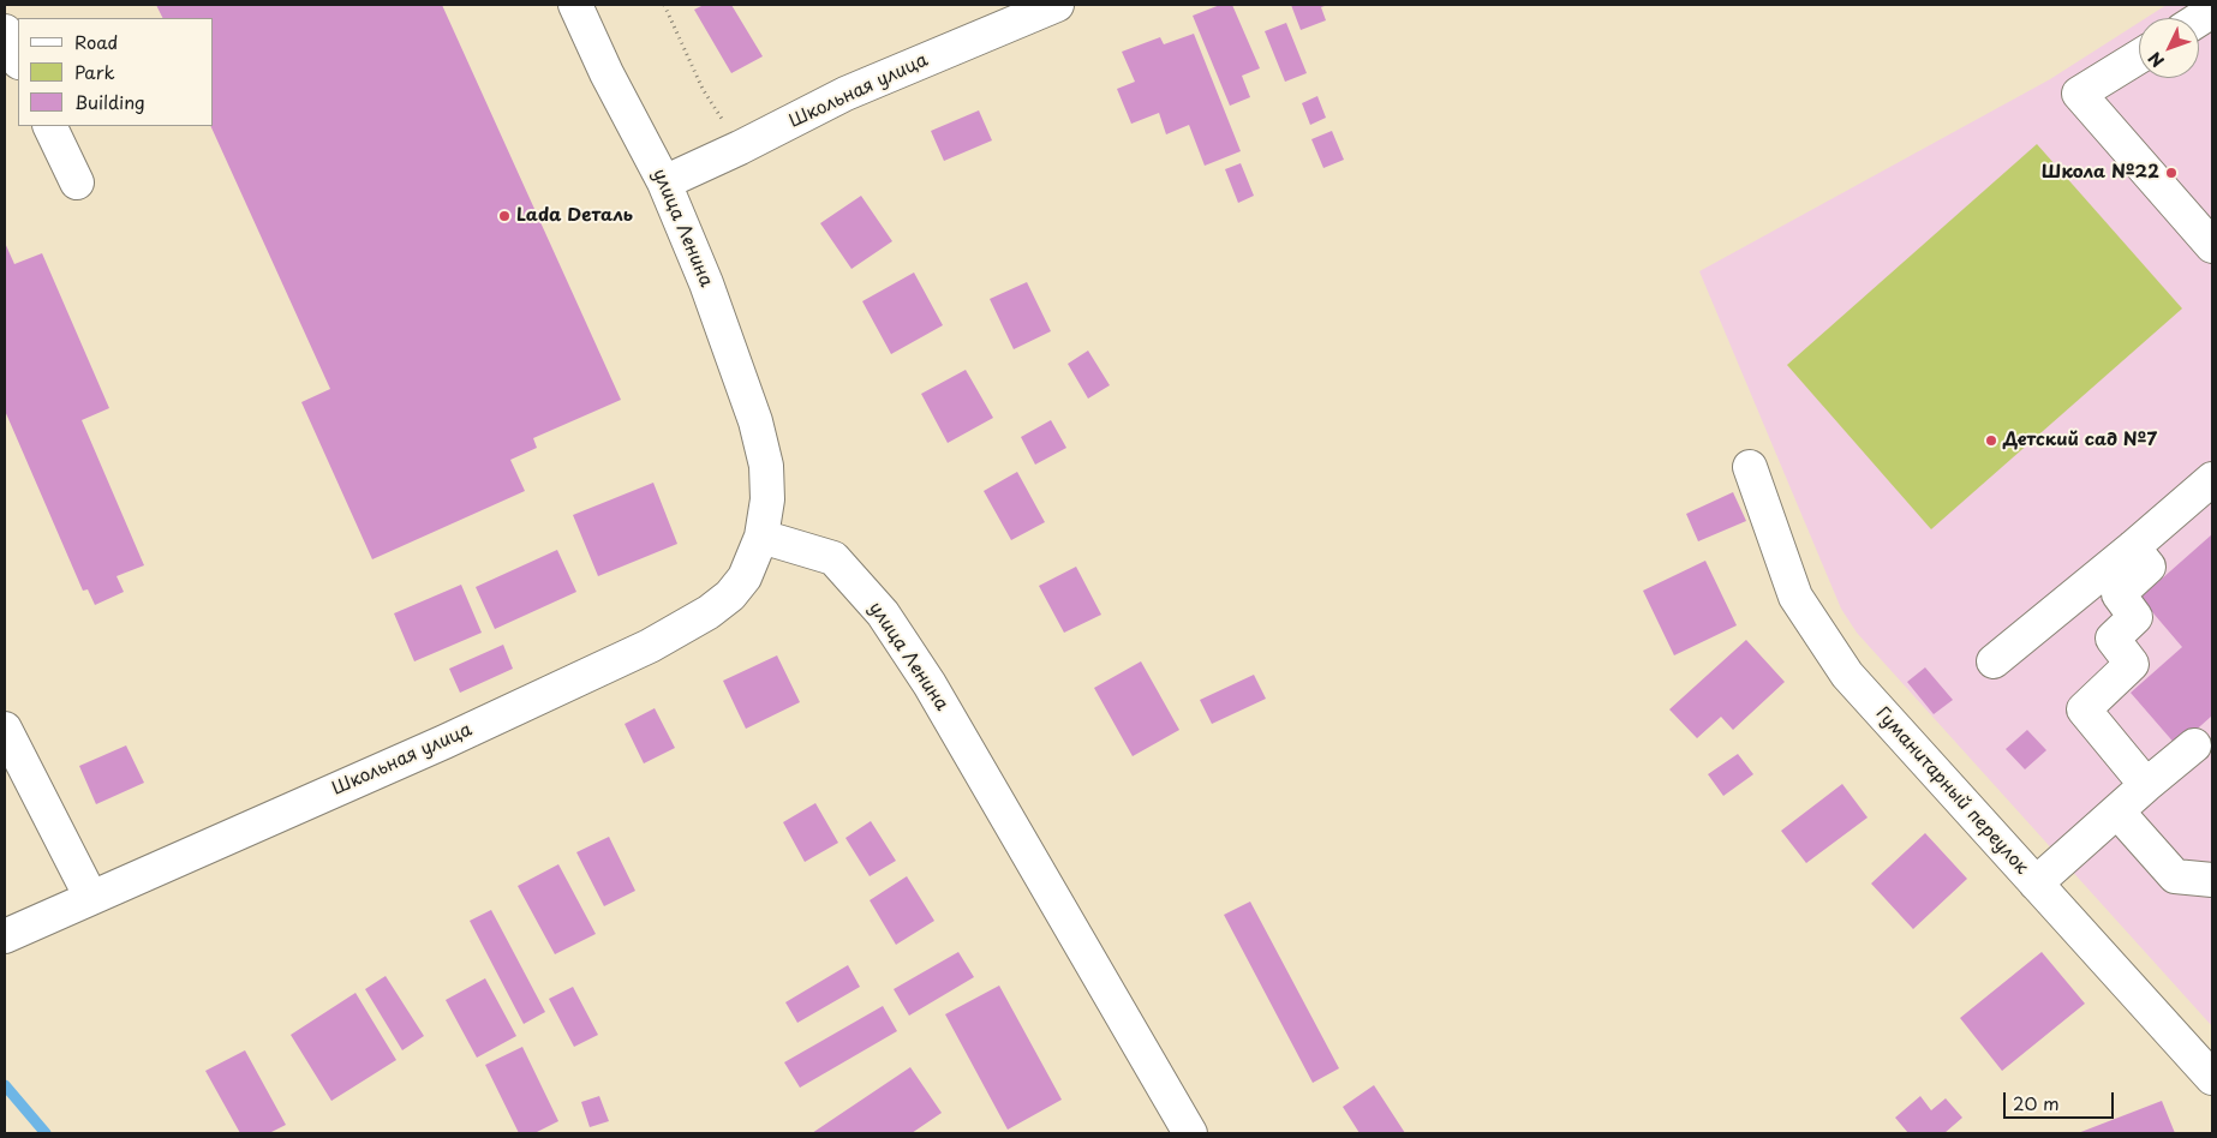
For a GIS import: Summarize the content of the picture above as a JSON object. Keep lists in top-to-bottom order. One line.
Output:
{"streets":{"street":["Школьная улица","улица Ленина","Гуманитарный переулок"]},"crossings":[["Школьная улица","улица Ленина"]],"places":["Школа №22","Lada Dеталь","Детский сад №7"],"legend":["Road","Park","Building"],"scale_bar":"20 m","north":"bottom left"}
